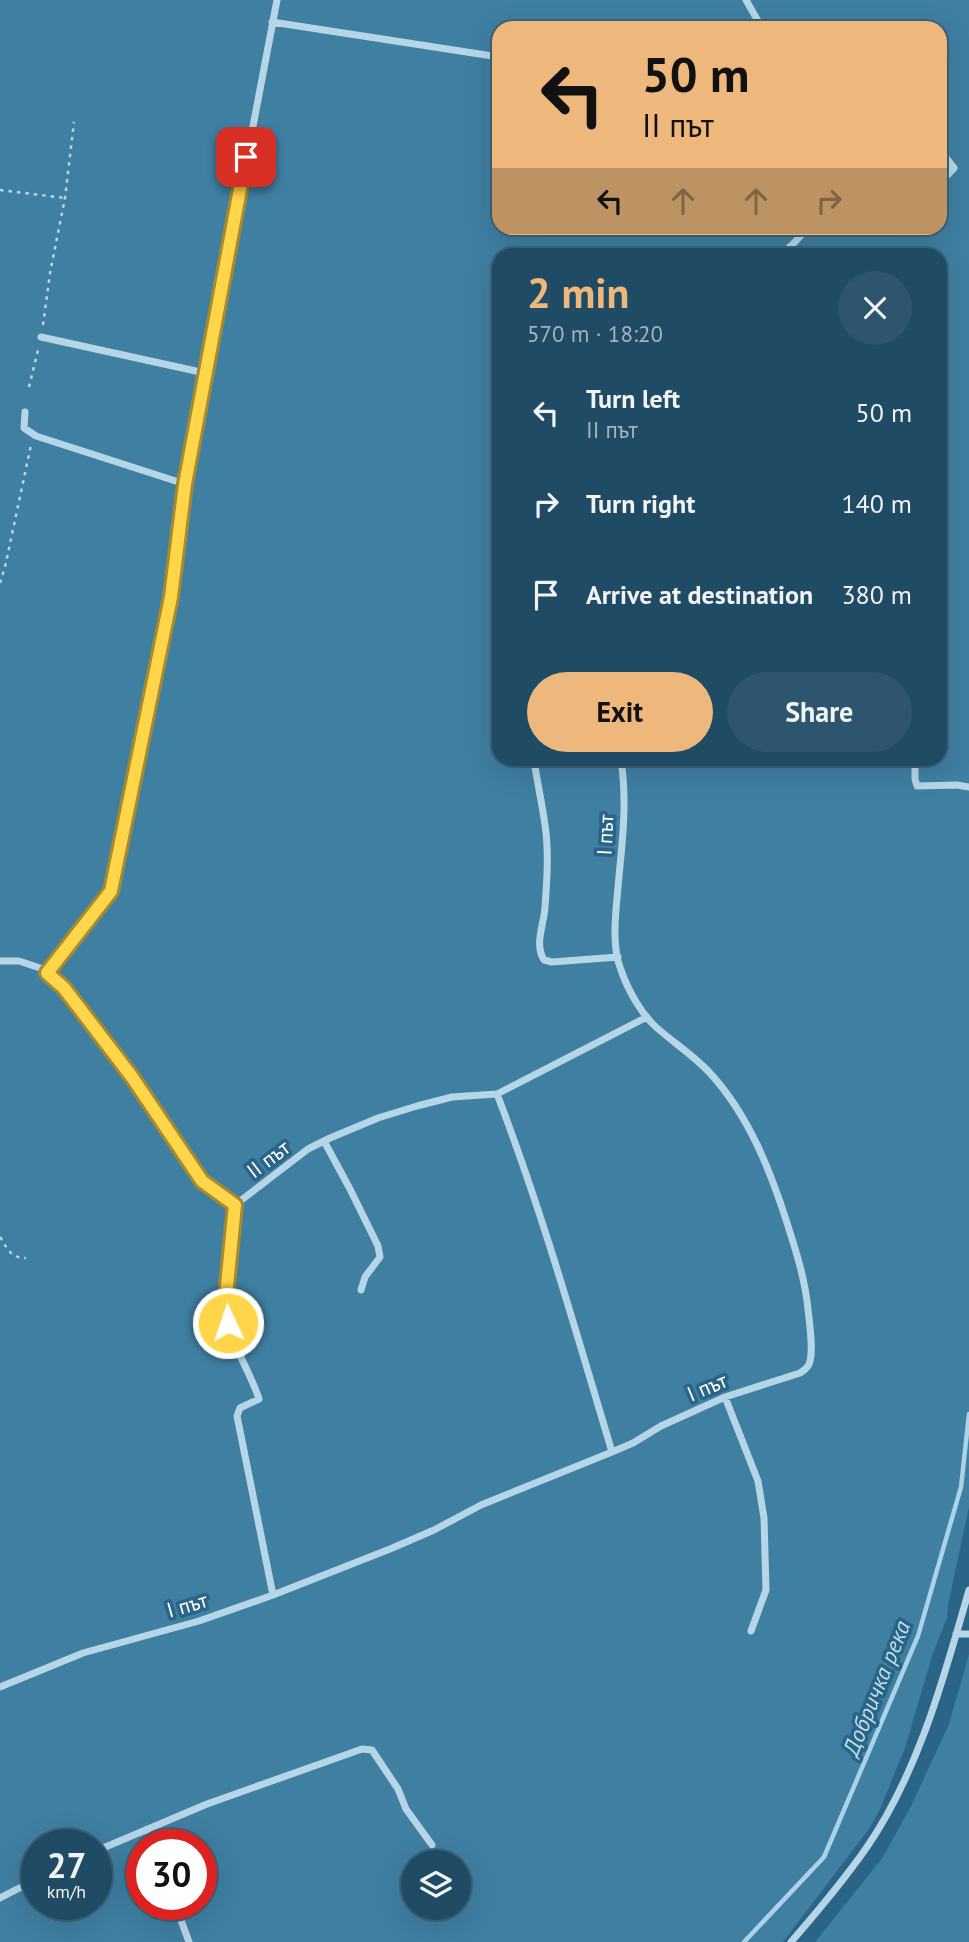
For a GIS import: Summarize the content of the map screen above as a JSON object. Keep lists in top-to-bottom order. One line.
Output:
{"streets":{"street":["І път","ІІ път"]},"crossings":[["І път","ІІ път"]],"water":["Добричка река"],"page":{"turn":["50 m","ІІ път"],"heading":["2 min","570 m · 18:20"],"list":[{"name":"Turn left","note":"ІІ път","value":"50 m"},{"name":"Turn right","value":"140 m"},{"name":"Arrive at destination","value":"380 m"}],"buttons":["Exit","Share"],"speed":"27 km/h","limit":"30"}}
